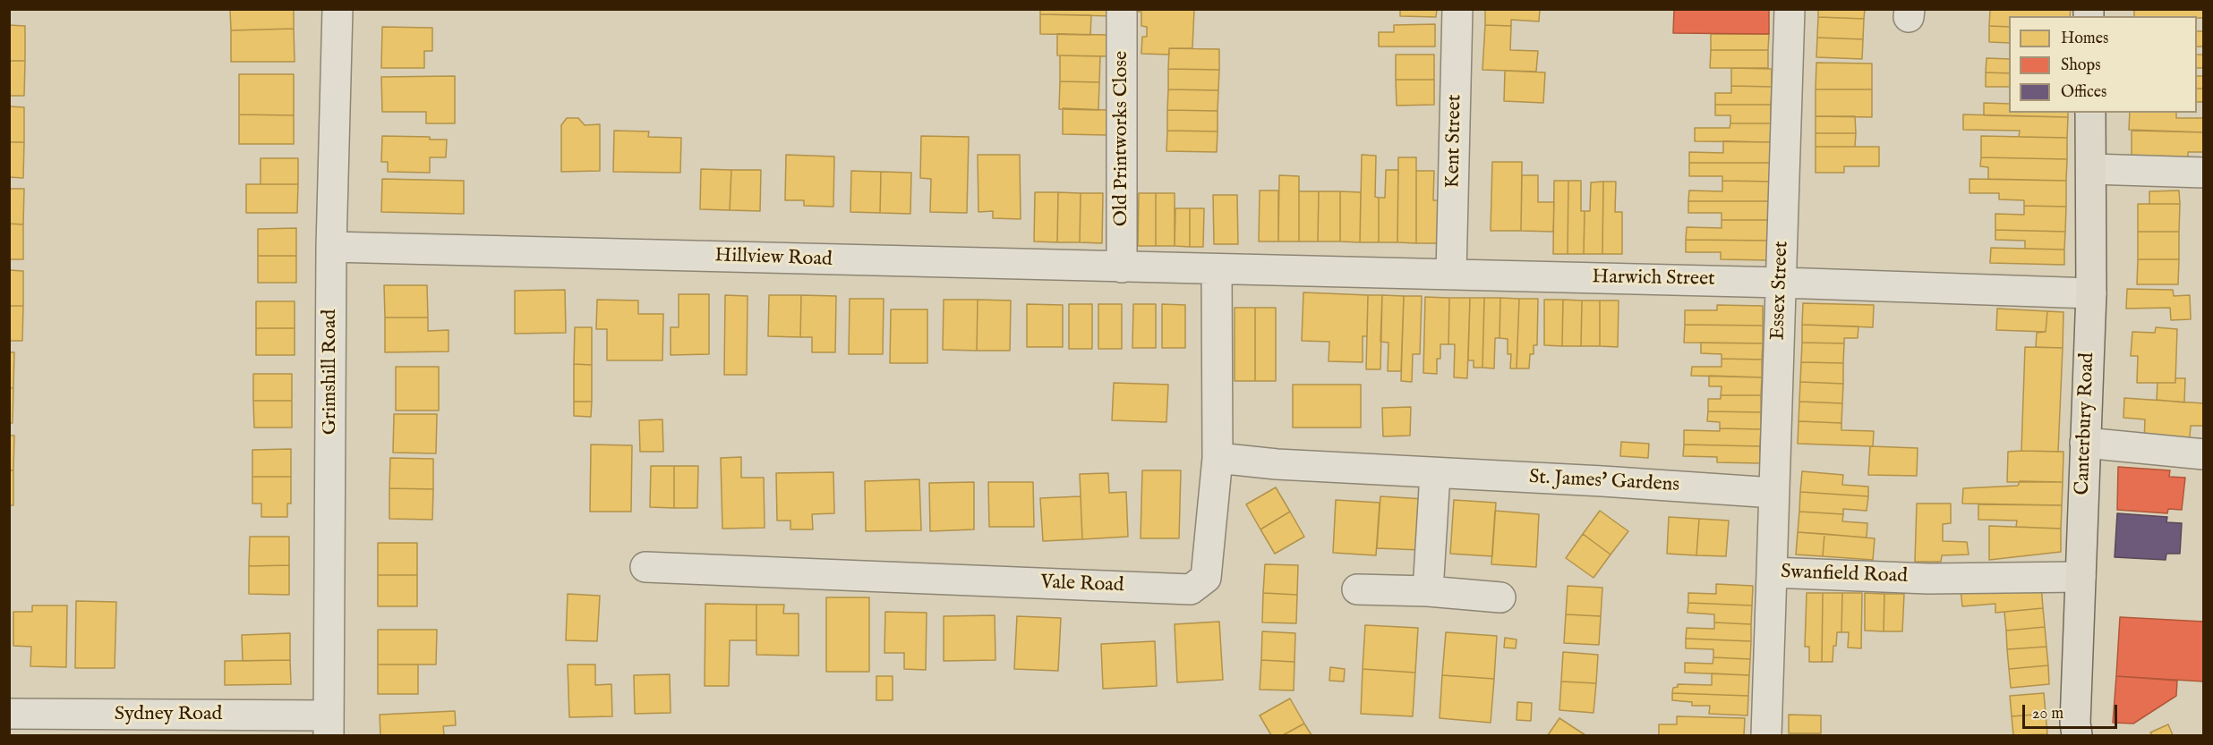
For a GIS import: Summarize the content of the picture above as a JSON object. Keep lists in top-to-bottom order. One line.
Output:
{"streets":{"main road":["Canterbury Road"],"street":["Old Printworks Close","Kent Street","Hillview Road","Harwich Street","Essex Street","Grimshill Road","St. James' Gardens","Swanfield Road","Vale Road","Sydney Road"]},"crossings":[["Old Printworks Close","Hillview Road"],["Kent Street","Harwich Street"],["Hillview Road","Harwich Street"],["Hillview Road","Grimshill Road"],["Hillview Road","Vale Road"],["Harwich Street","Essex Street"],["Harwich Street","Canterbury Road"],["Harwich Street","Vale Road"],["Essex Street","St. James' Gardens"],["Essex Street","Swanfield Road"],["Grimshill Road","Sydney Road"],["Canterbury Road","Swanfield Road"],["St. James' Gardens","Vale Road"]],"legend":["Homes","Shops","Offices"],"scale_bar":"20 m"}
